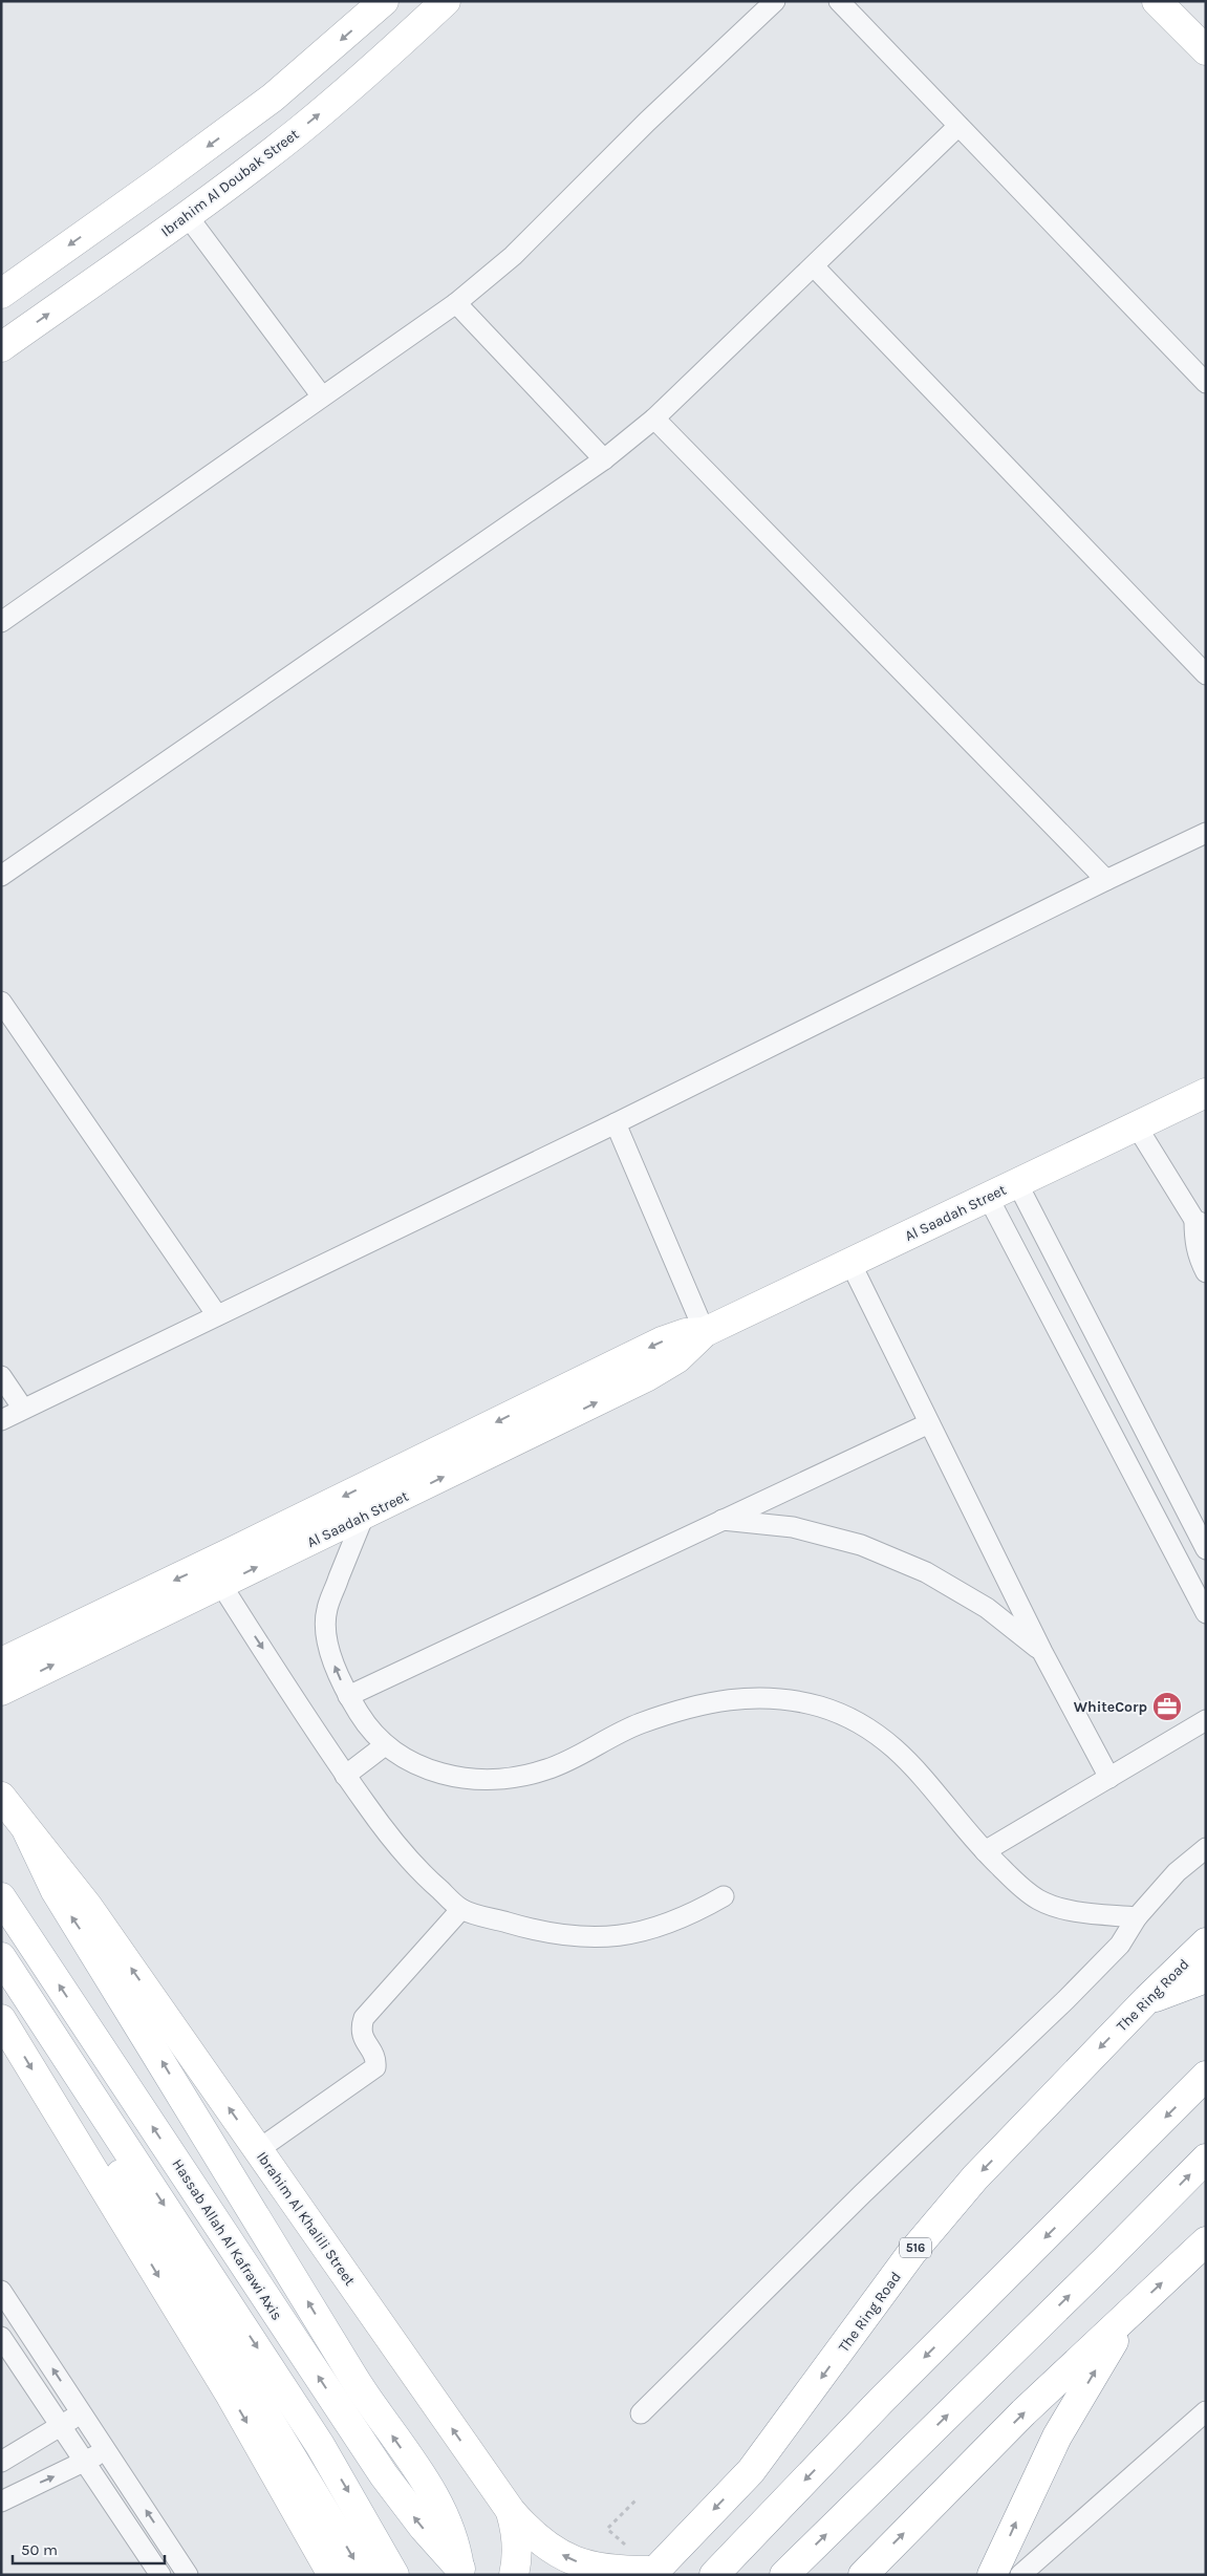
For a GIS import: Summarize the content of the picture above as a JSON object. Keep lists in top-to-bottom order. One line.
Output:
{"streets":{"main road":["Ibrahim Al Doubak Street","Al Saadah Street","The Ring Road","Ibrahim Al Khalili Street","Hassab Allah Al Kafrawi Axis","516"]},"crossings":[["The Ring Road","Ibrahim Al Khalili Street"],["The Ring Road","516"]],"places":{"office":["WhiteCorp"]},"scale_bar":"50 m"}
